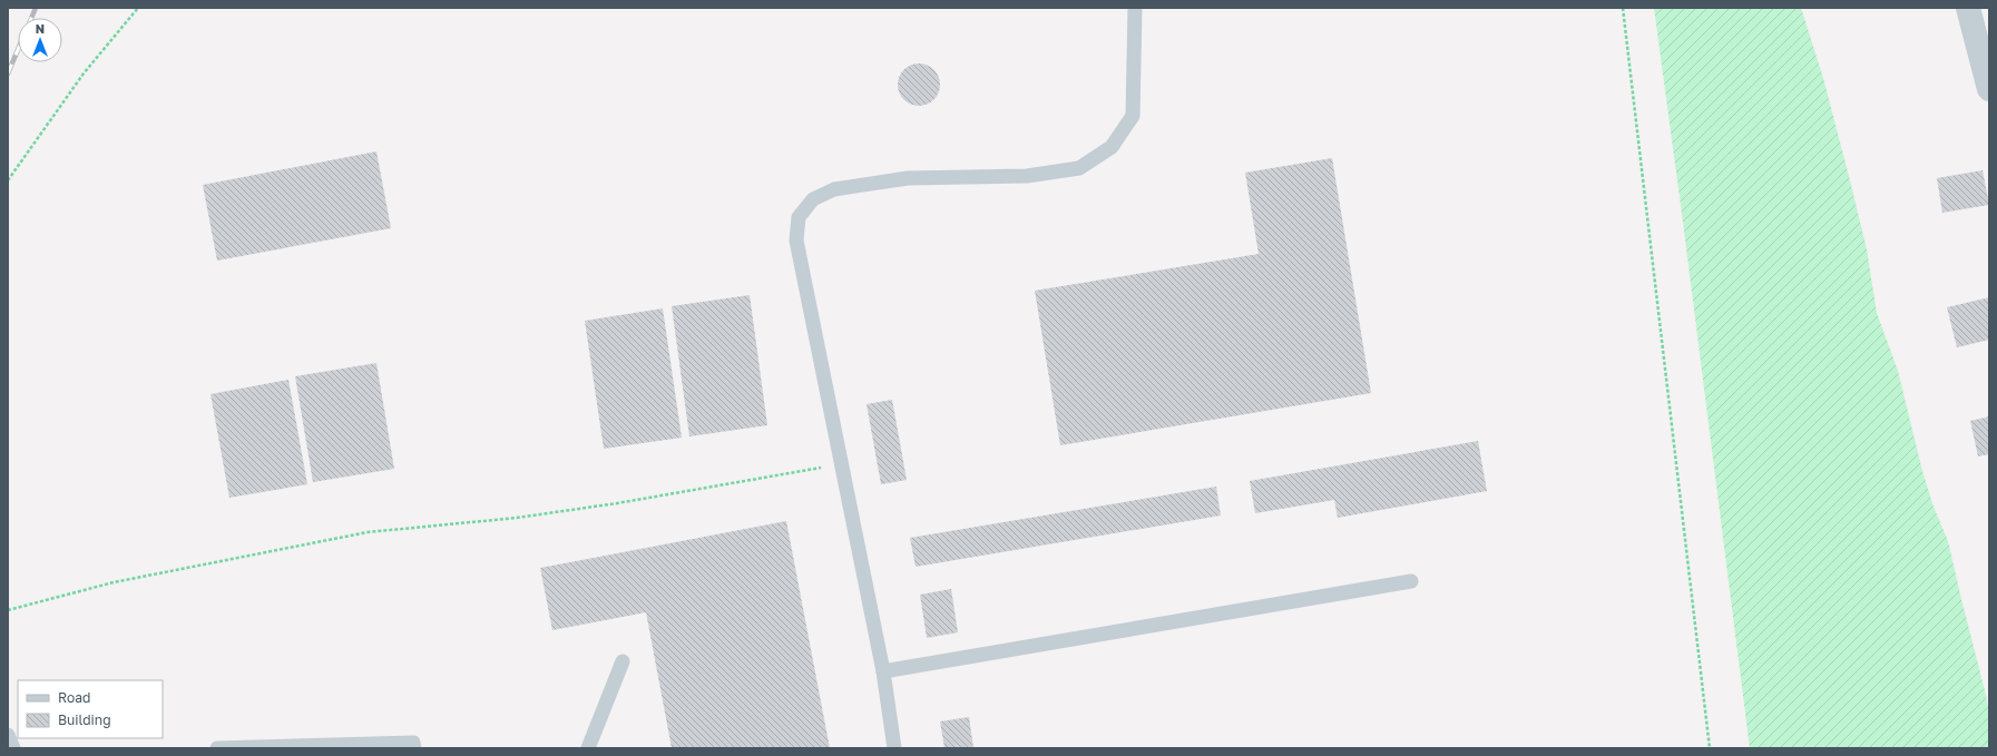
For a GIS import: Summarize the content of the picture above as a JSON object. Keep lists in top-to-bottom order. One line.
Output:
{"legend":["Road","Building"],"north":"top"}
